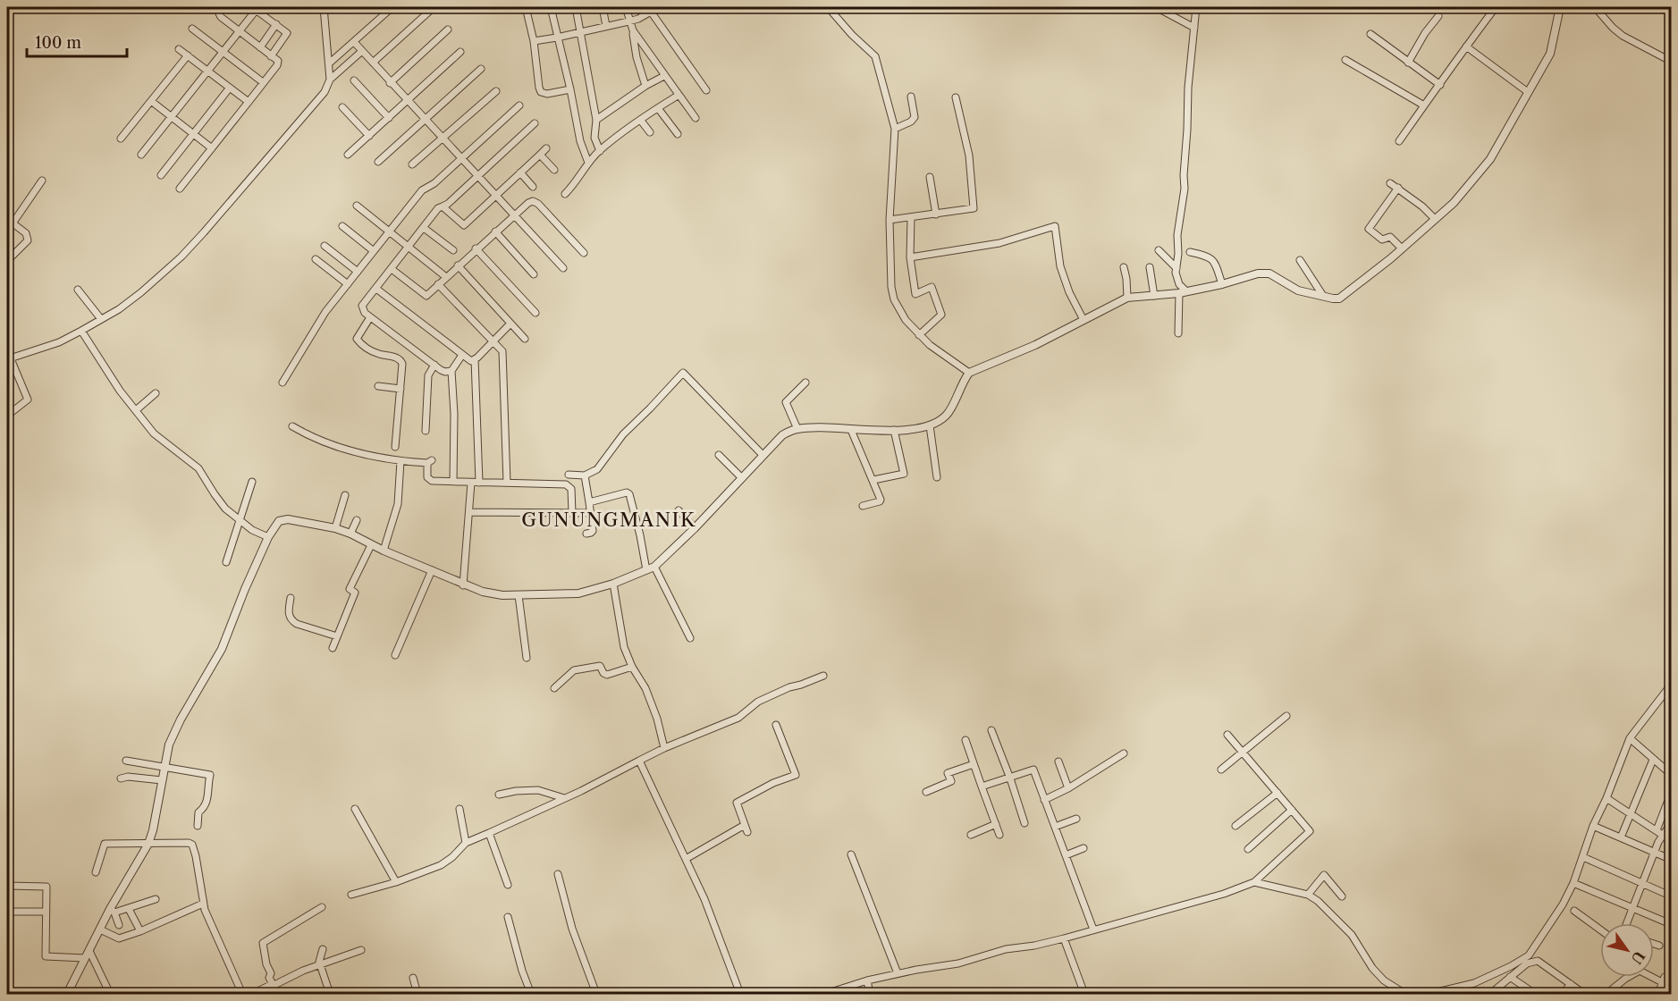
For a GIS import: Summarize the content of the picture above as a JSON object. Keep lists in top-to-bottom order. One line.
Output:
{"districts":["GUNUNGMANIK"],"scale_bar":"100 m","north":"bottom right"}
